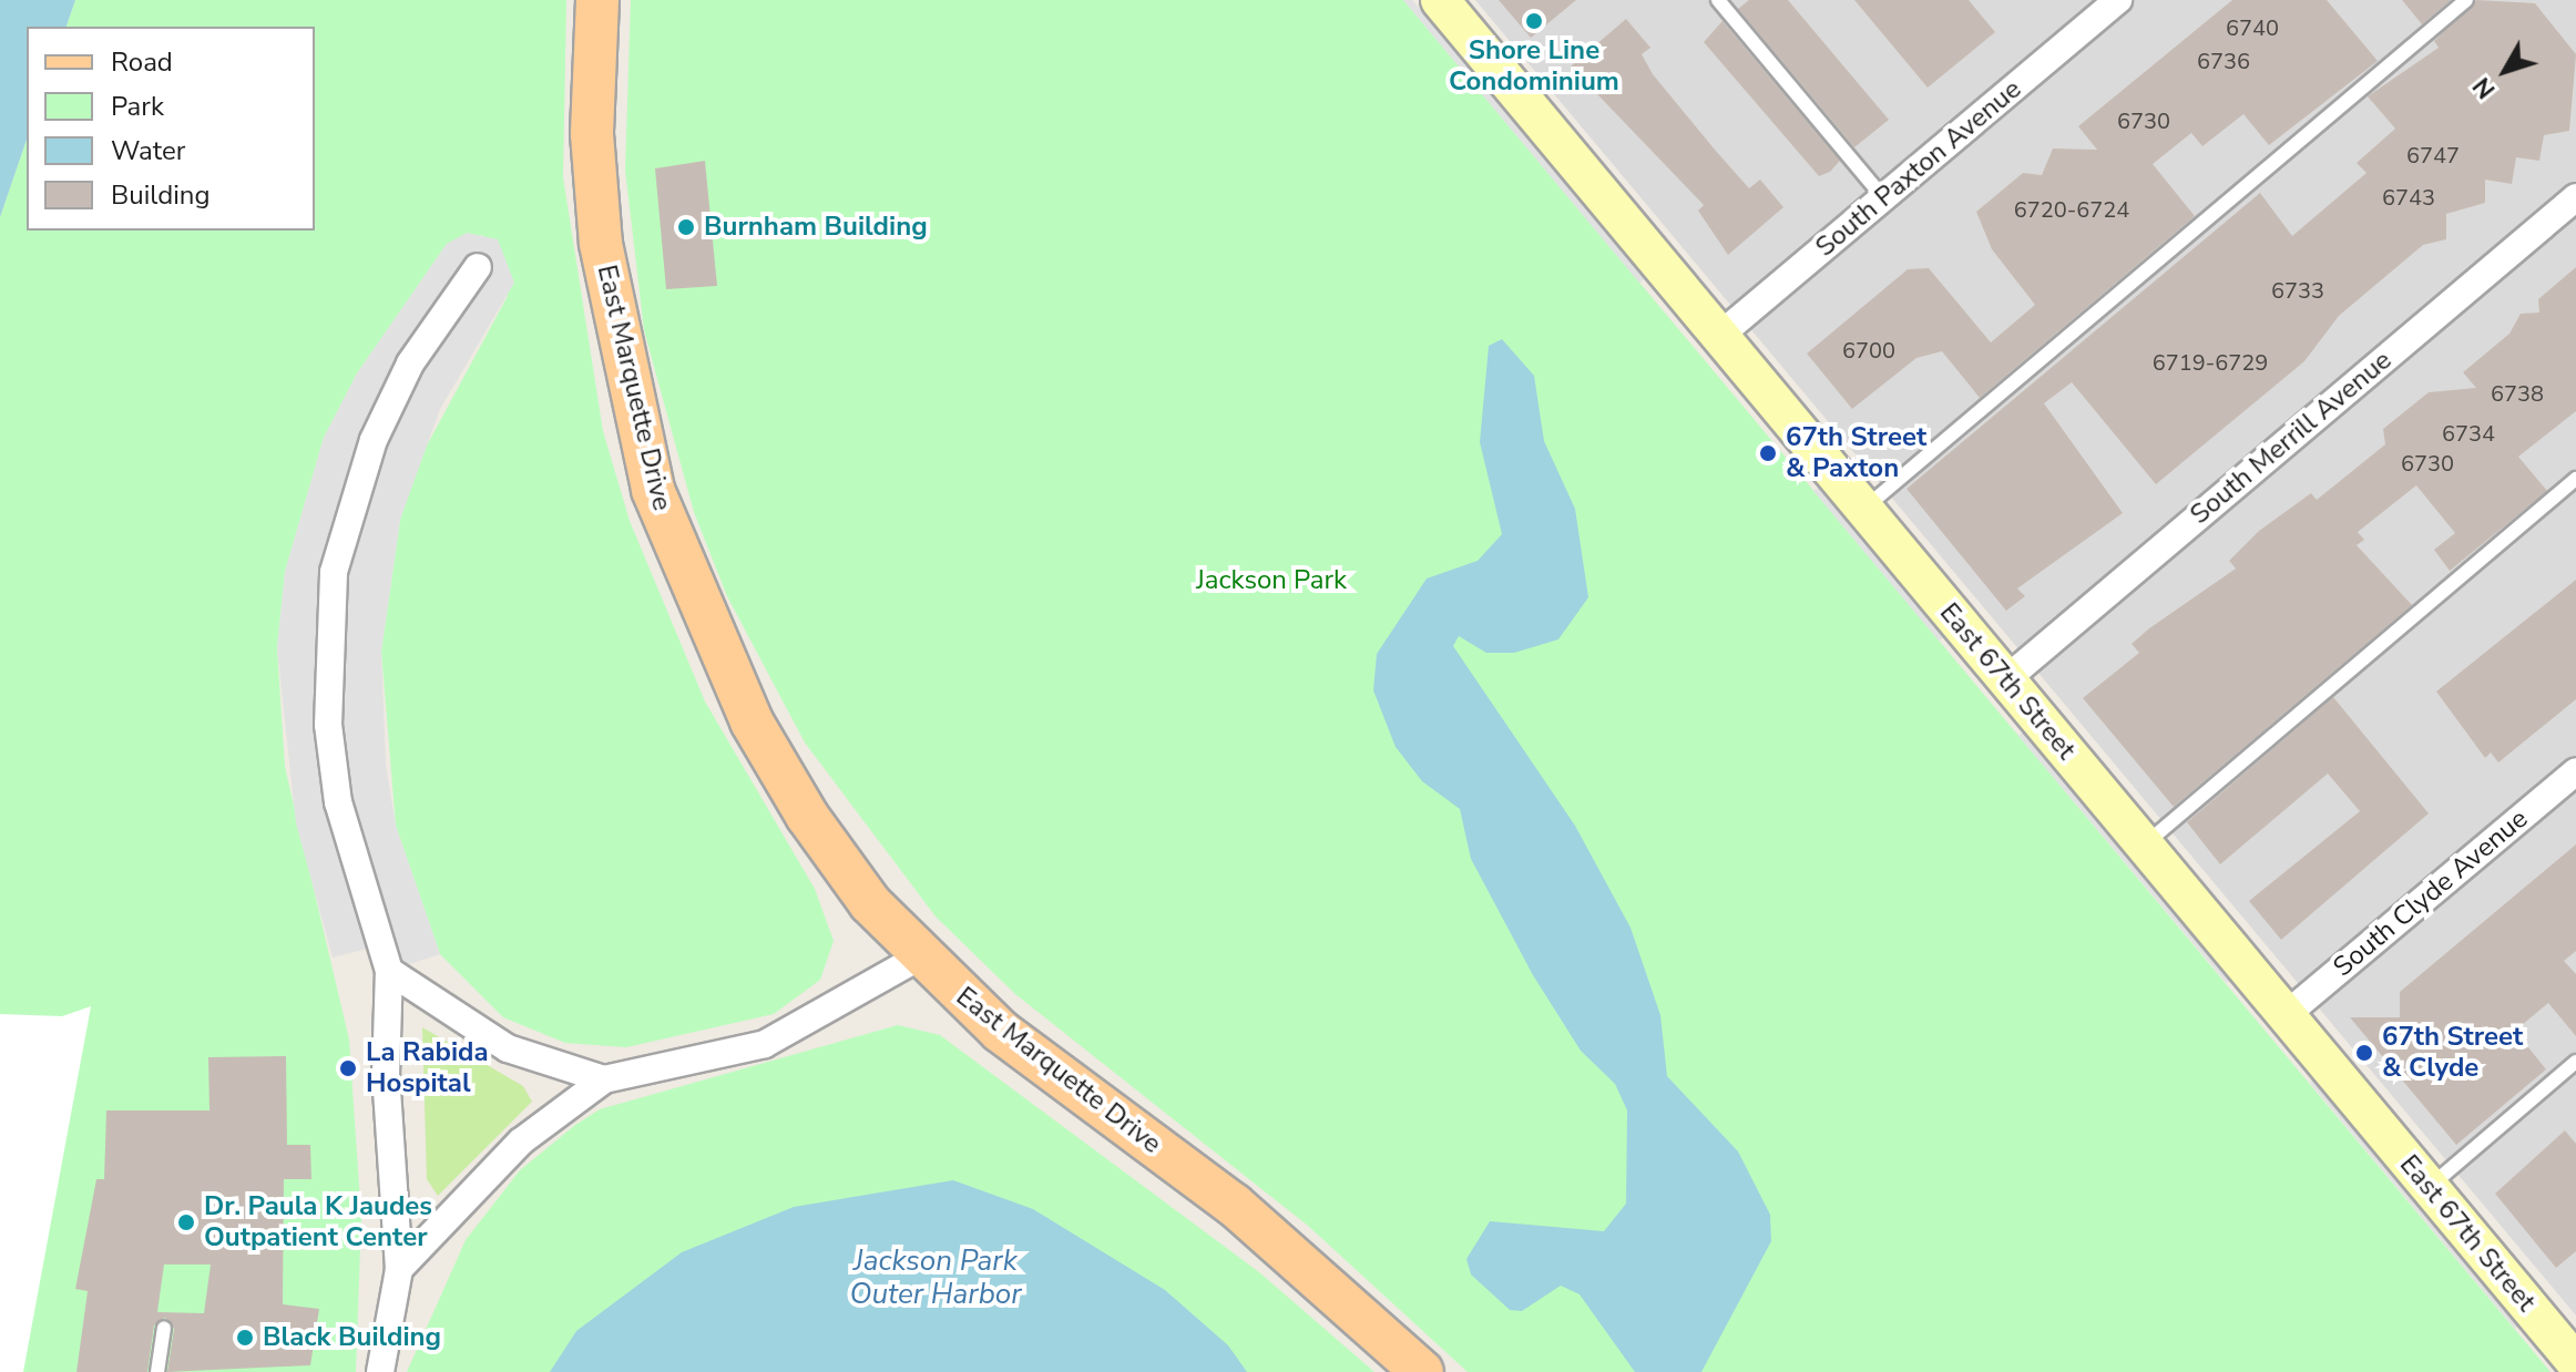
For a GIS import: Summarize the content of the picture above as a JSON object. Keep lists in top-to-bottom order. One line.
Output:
{"streets":{"main road":["East Marquette Drive"],"street":["South Paxton Avenue","South Merrill Avenue","East 67th Street","South Clyde Avenue"]},"crossings":[["South Paxton Avenue","East 67th Street"],["South Merrill Avenue","East 67th Street"],["East 67th Street","South Clyde Avenue"]],"water":["Jackson Park Outer Harbor"],"parks":["Jackson Park"],"places":["Shore Line Condominium","Burnham Building","67th Street & Paxton","67th Street & Clyde","La Rabida Hospital","Dr. Paula K Jaudes Outpatient Center","Black Building"],"house_numbers":["6740","6736","6730","6747","6743","6720-6724","6733","6700","6719-6729","6738","6734","6730"],"legend":["Road","Park","Water","Building"],"north":"bottom left"}
